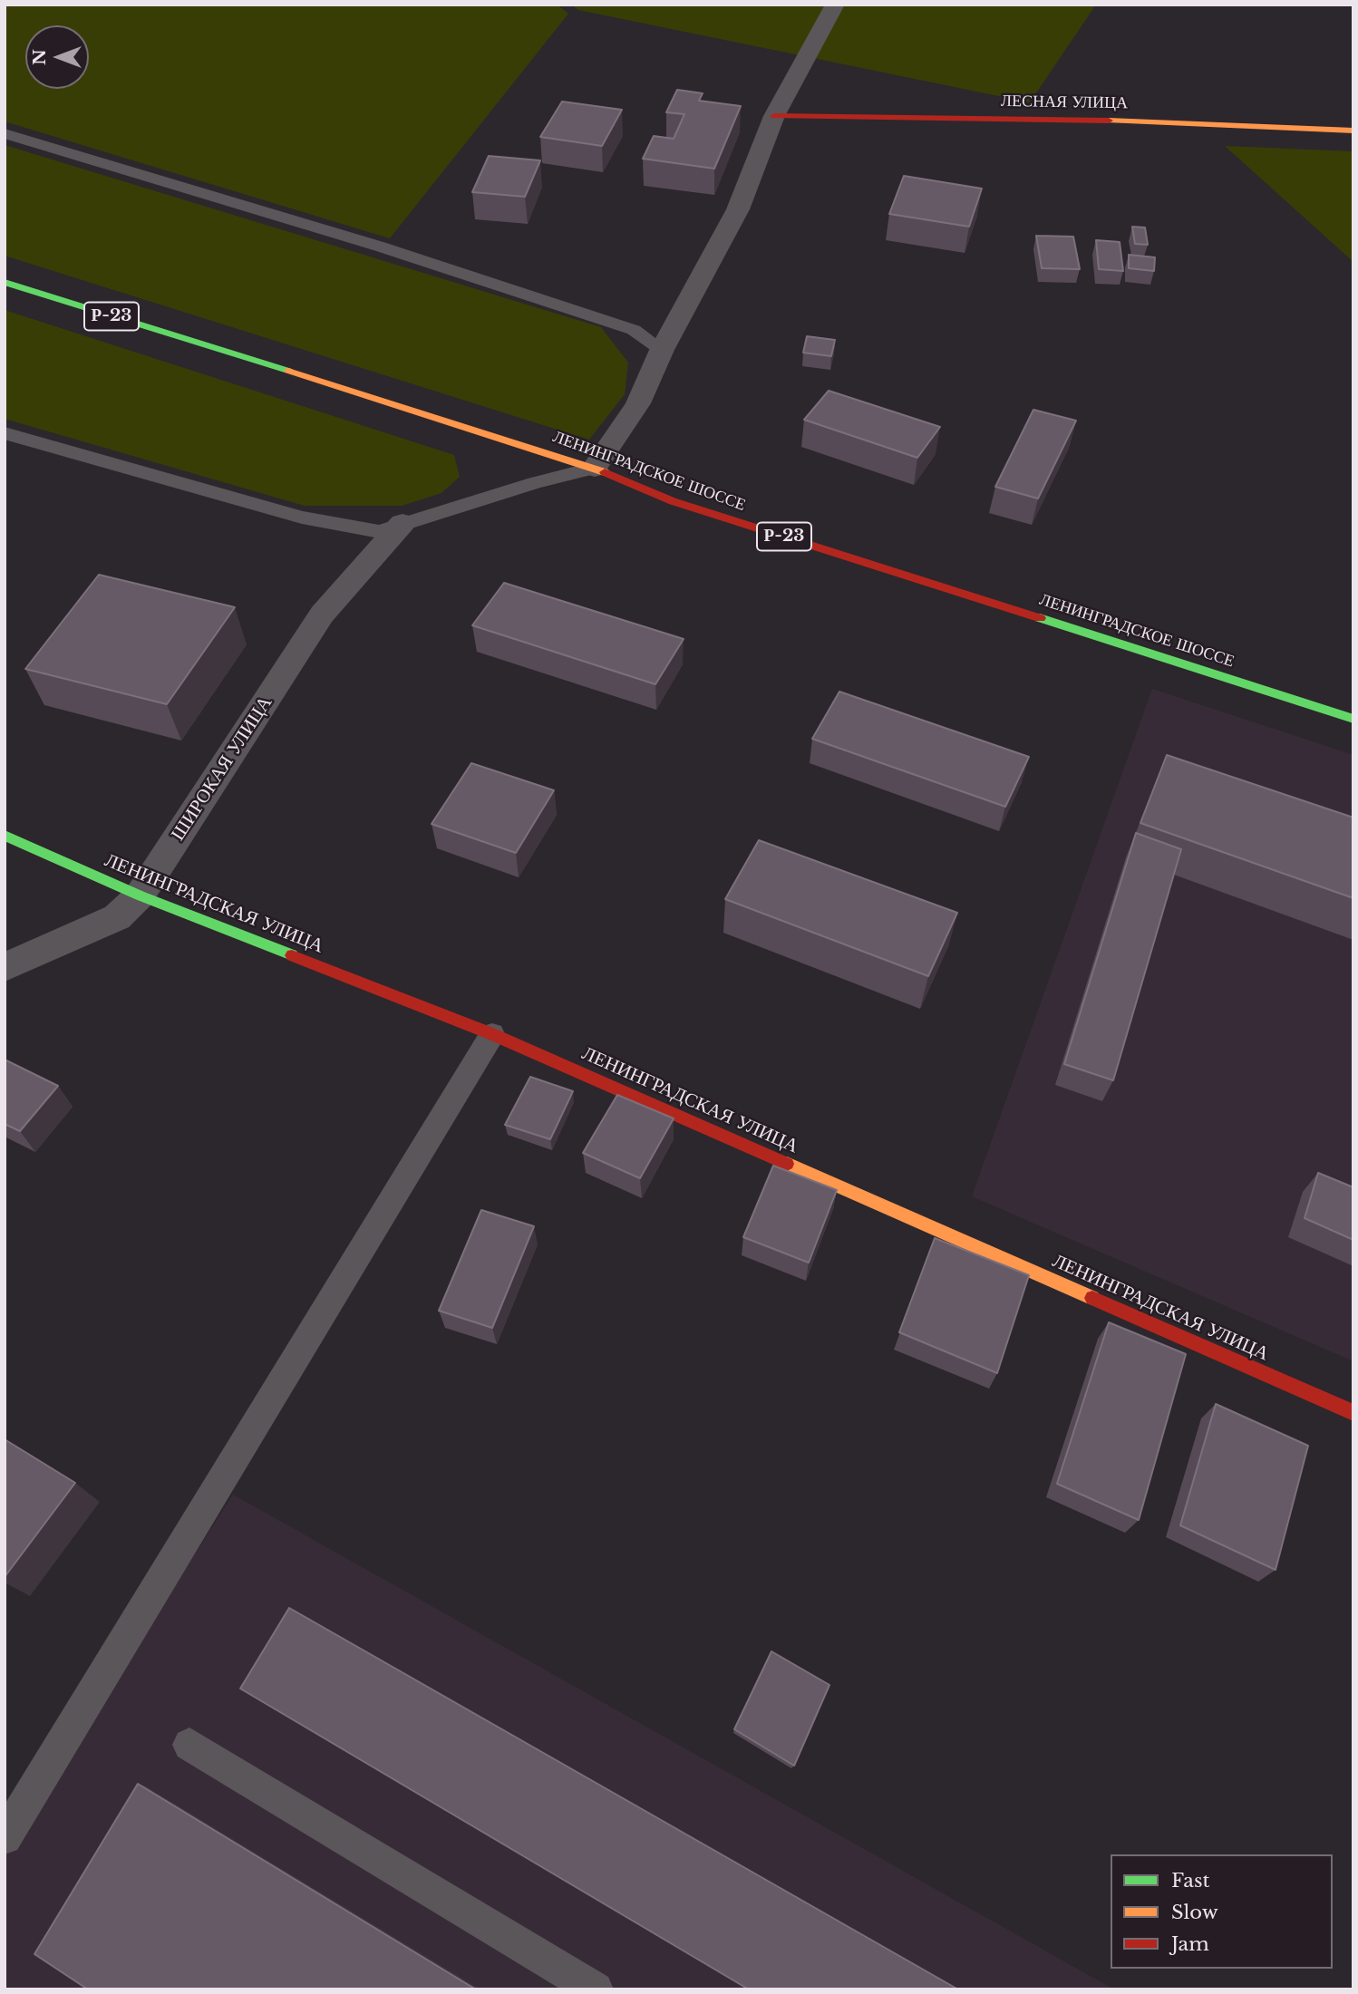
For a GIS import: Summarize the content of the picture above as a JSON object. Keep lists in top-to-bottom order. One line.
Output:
{"streets":{"main road":["ЛЕСНАЯ УЛИЦА","Р-23","ЛЕНИНГРАДСКОЕ ШОССЕ","ЛЕНИНГРАДСКАЯ УЛИЦА"],"street":["ШИРОКАЯ УЛИЦА"]},"crossings":[["ШИРОКАЯ УЛИЦА","ЛЕНИНГРАДСКАЯ УЛИЦА"]],"legend":["Fast","Slow","Jam"],"north":"left"}
